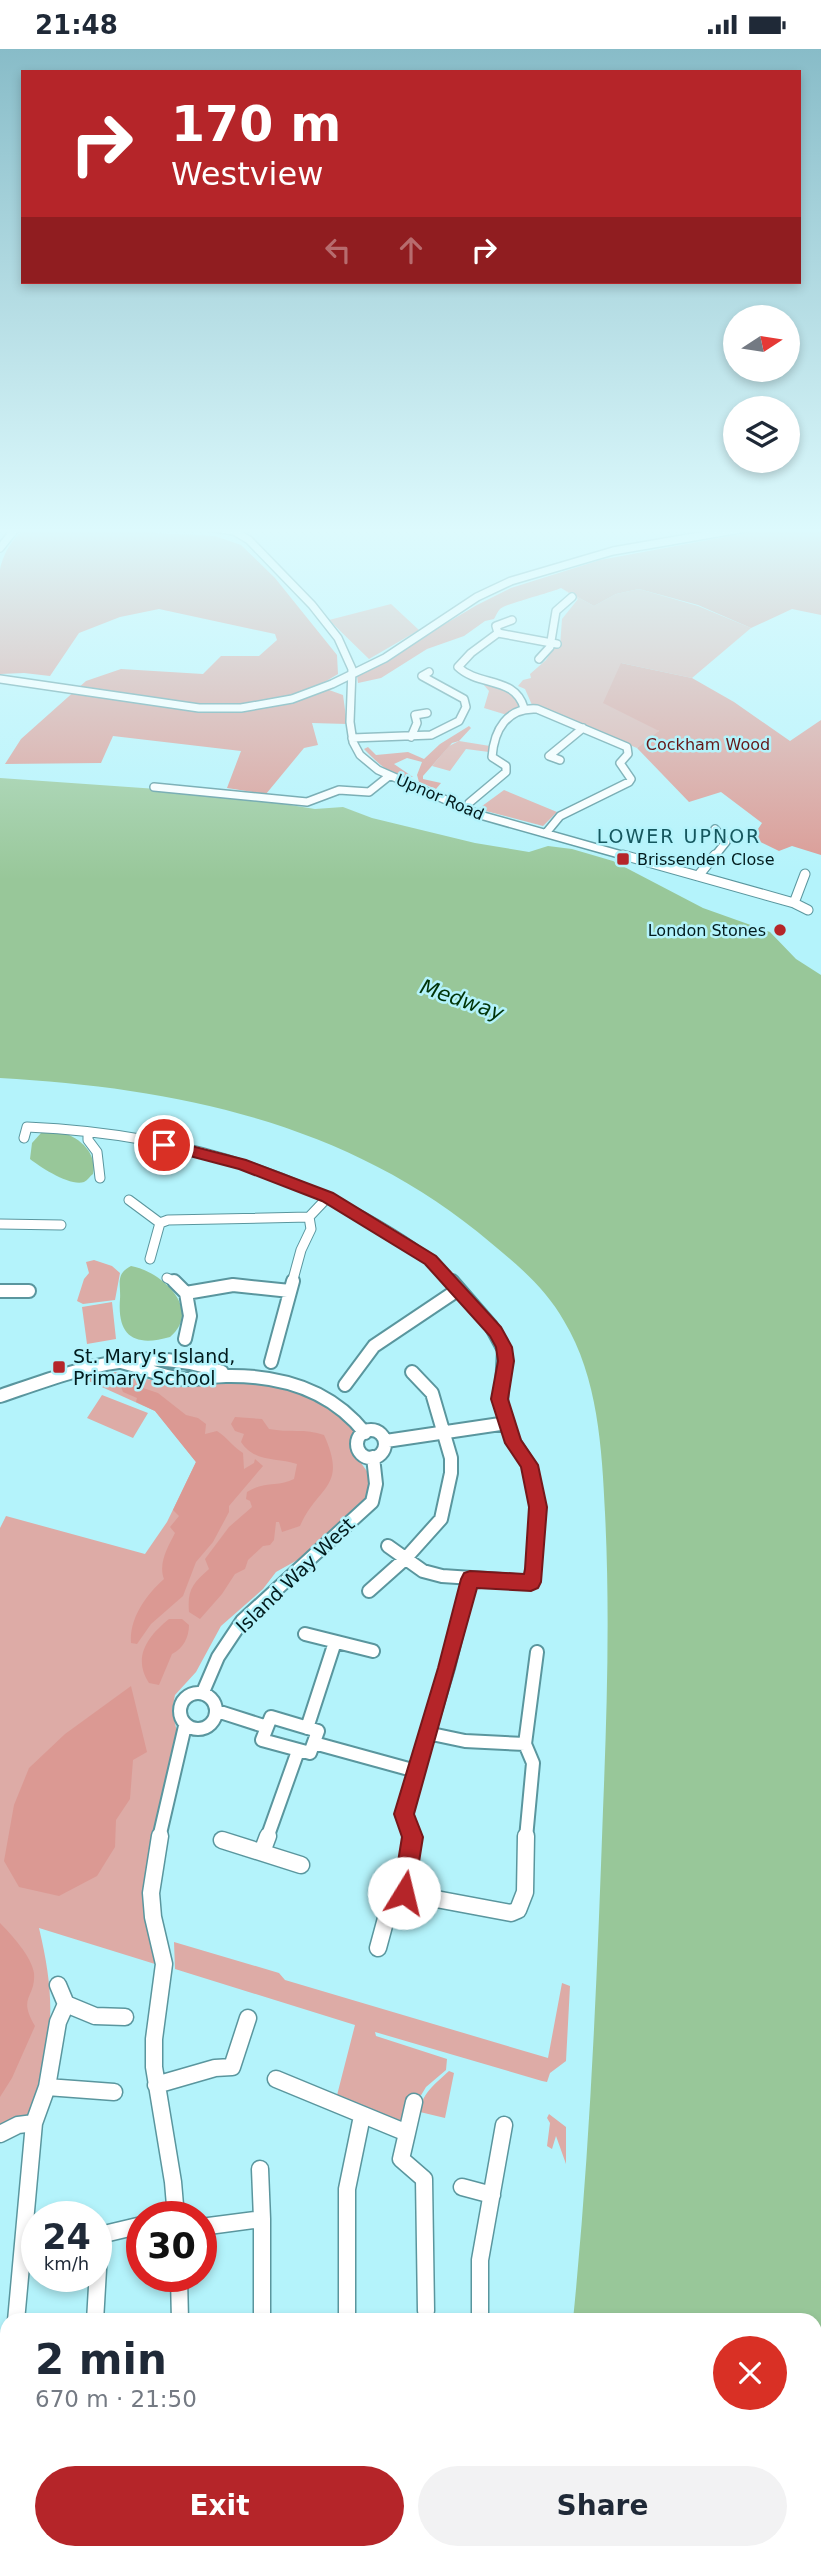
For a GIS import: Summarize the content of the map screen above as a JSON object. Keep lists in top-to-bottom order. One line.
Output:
{"streets":{"street":["Upnor Road","Island Way West"]},"districts":["LOWER UPNOR"],"water":["Medway"],"parks":["Cockham Wood"],"places":{"transit":["Brissenden Close","St. Mary's Island, Primary School"],"other":["London Stones"]},"north":"right","page":{"status":"21:48","turn":["170 m","Westview"],"speed":"24 km/h","limit":"30","heading":["2 min","670 m · 21:50"],"buttons":["Exit","Share"]}}
